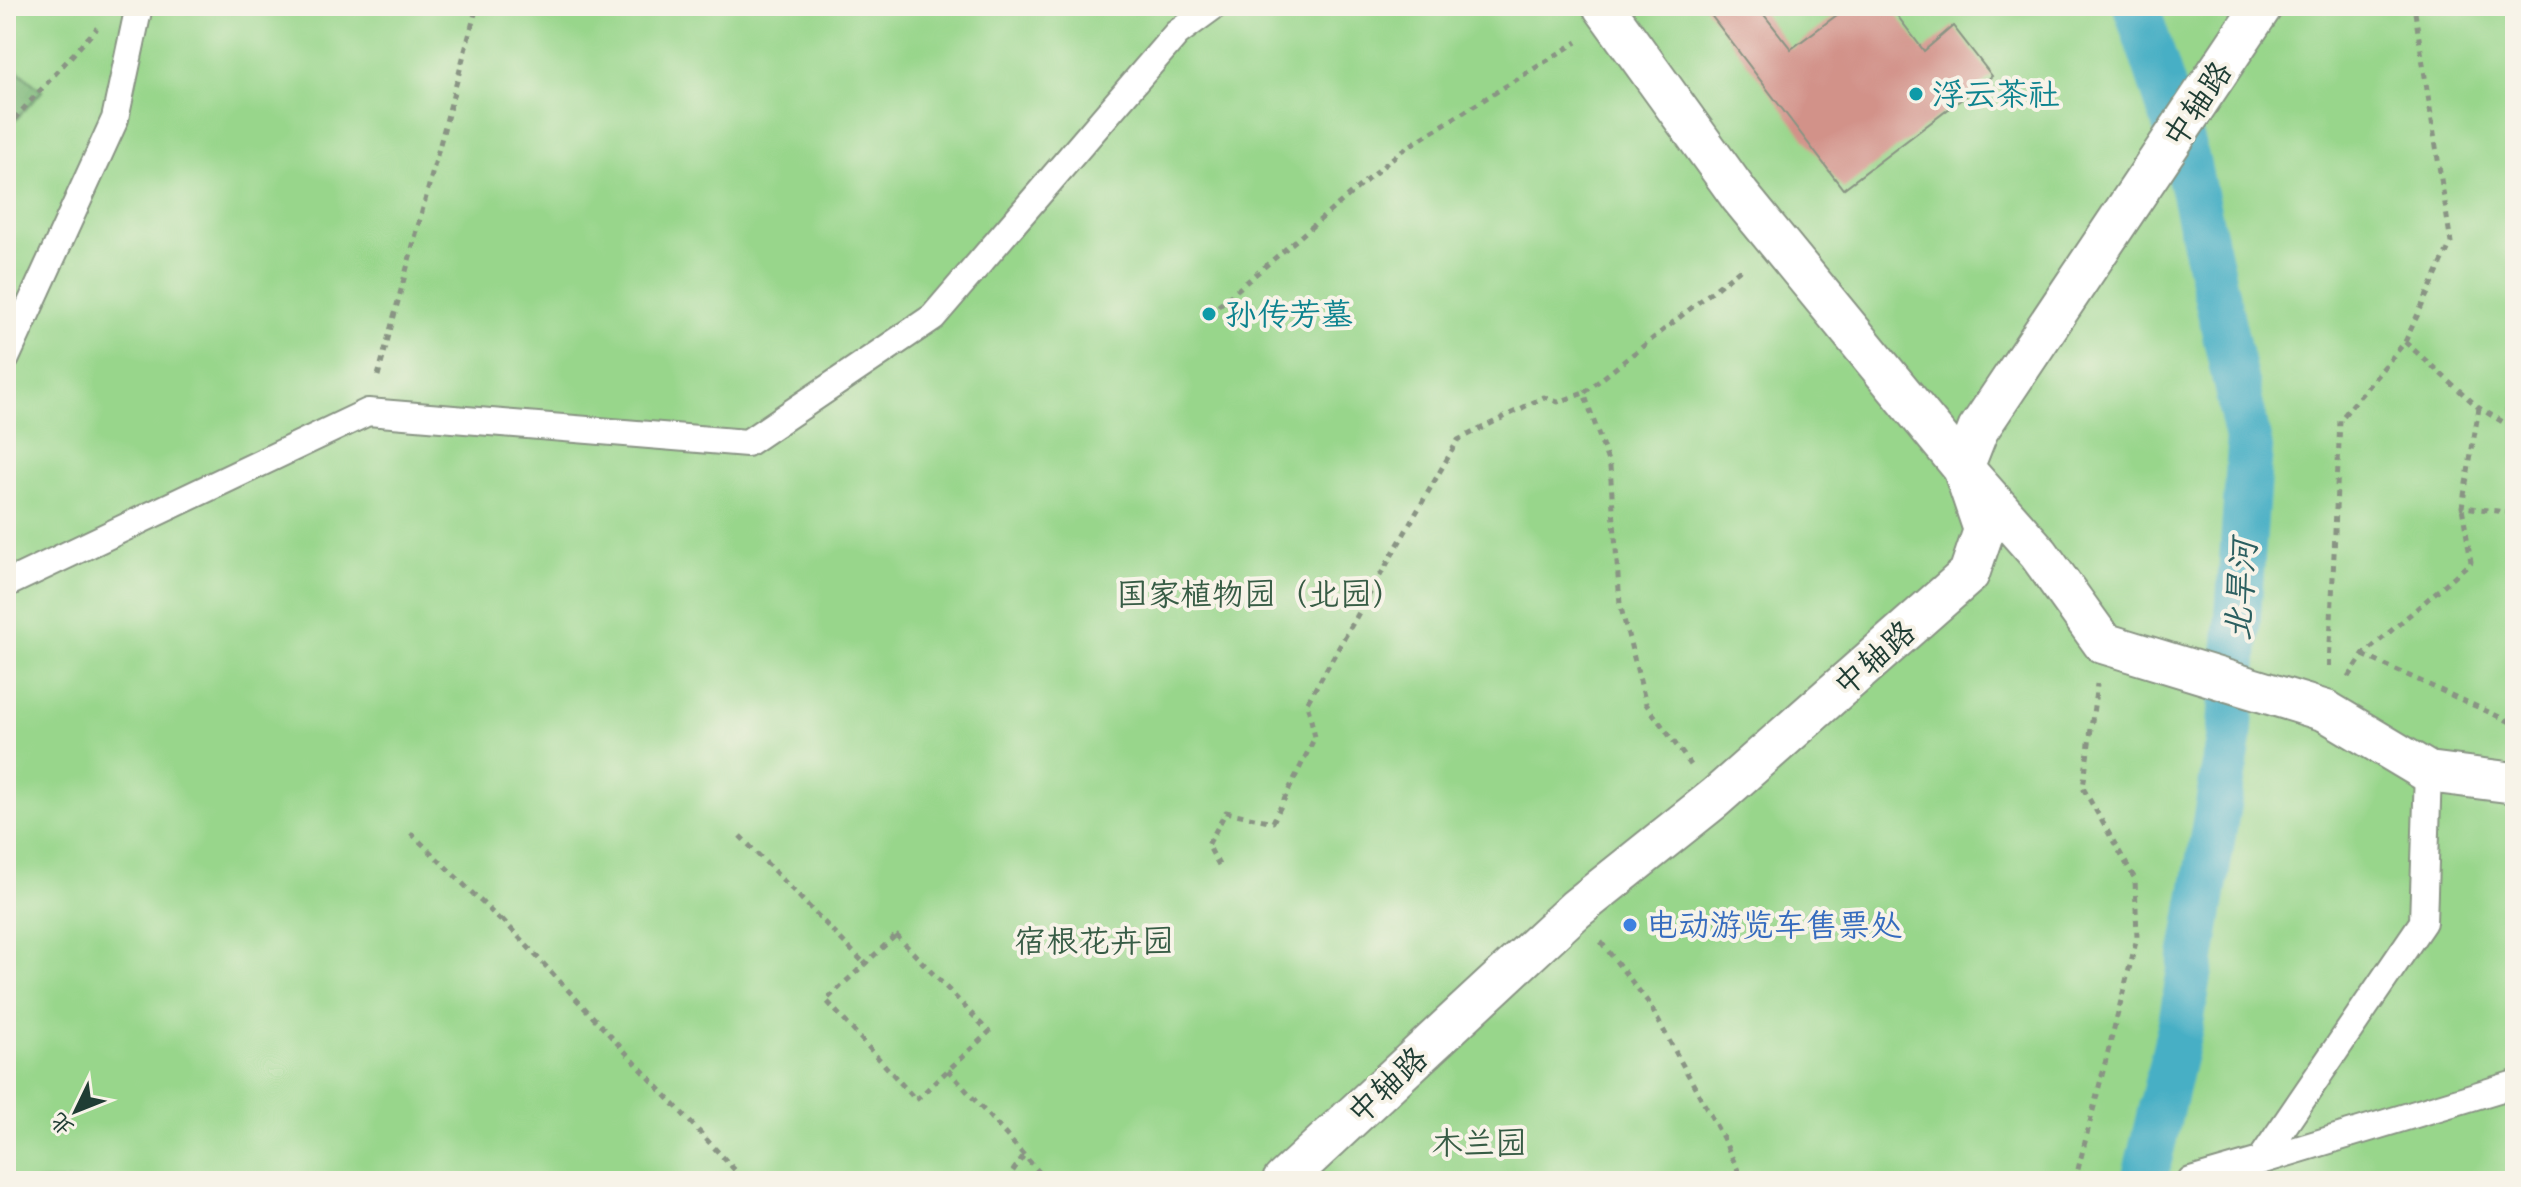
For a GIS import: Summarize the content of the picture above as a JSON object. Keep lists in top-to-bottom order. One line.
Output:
{"streets":{"street":["中轴路"]},"water":["北旱河"],"parks":["国家植物园（北园）","宿根花卉园","木兰园"],"places":["浮云茶社","孙传芳墓","电动游览车售票处"],"north":"bottom left"}
